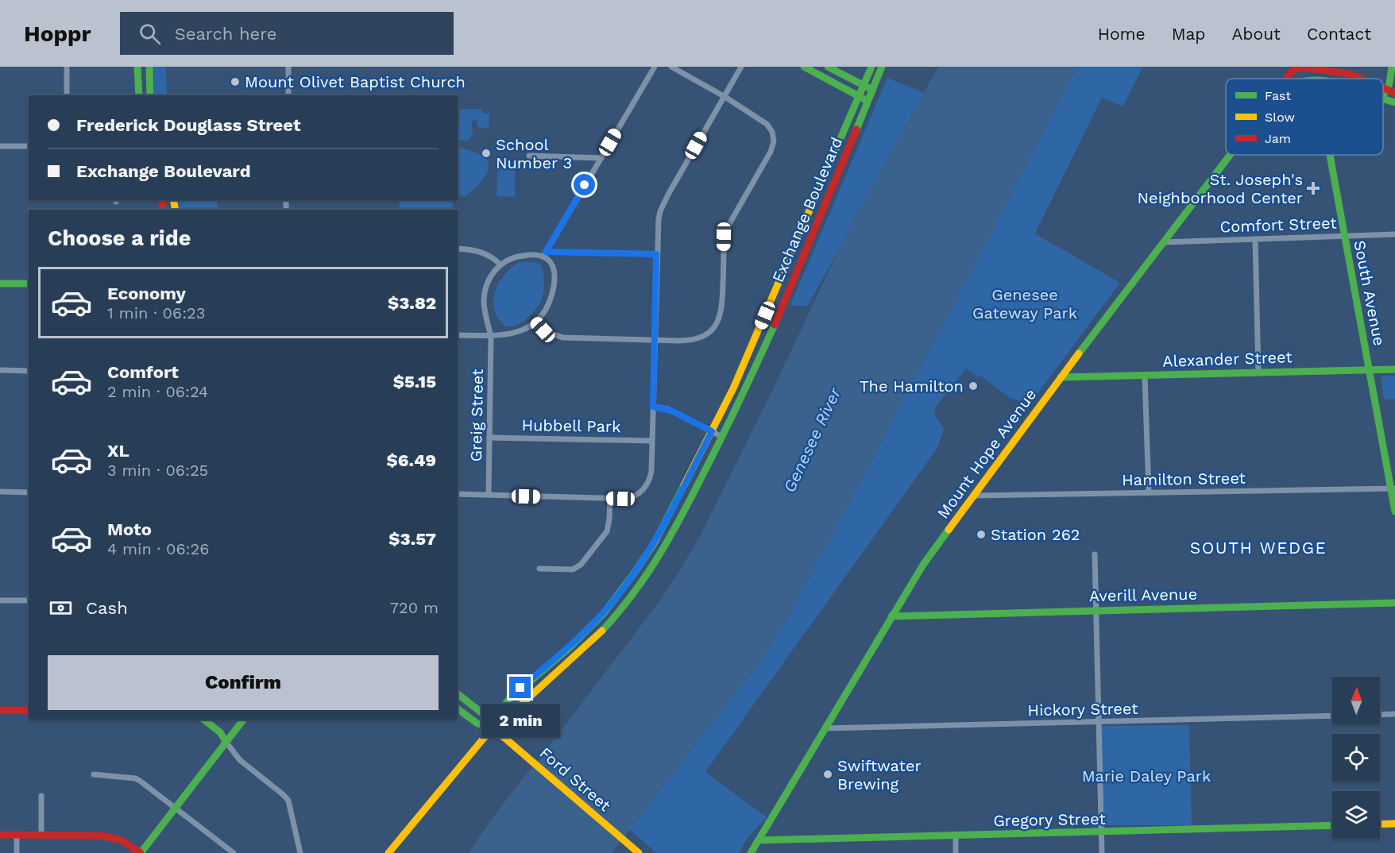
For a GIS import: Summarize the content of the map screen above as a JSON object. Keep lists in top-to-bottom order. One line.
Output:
{"streets":{"main road":["Exchange Boulevard","South Avenue","Alexander Street","Mount Hope Avenue","Averill Avenue","Ford Street","Gregory Street"],"street":["Comfort Street","Greig Street","Hubbell Park","Hamilton Street","Hickory Street"]},"crossings":[["Exchange Boulevard","Ford Street"],["Comfort Street","South Avenue"],["Comfort Street","Mount Hope Avenue"],["South Avenue","Alexander Street"],["South Avenue","Hamilton Street"],["Alexander Street","Mount Hope Avenue"],["Greig Street","Hubbell Park"],["Mount Hope Avenue","Hamilton Street"],["Mount Hope Avenue","Averill Avenue"],["Mount Hope Avenue","Hickory Street"],["Mount Hope Avenue","Gregory Street"]],"districts":["SOUTH WEDGE"],"water":["Genesee River"],"parks":["Genesee Gateway Park","Marie Daley Park"],"places":{"other":["Mount Olivet Baptist Church","School Number 3","The Hamilton","Station 262","Swiftwater Brewing"],"health":["St. Joseph's Neighborhood Center"]},"legend":["Fast","Slow","Jam"],"north":"top","page":{"header":"Hoppr","search":"Search here","nav":["Home","Map","About","Contact"],"banner":["Frederick Douglass Street","Exchange Boulevard"],"heading":"Choose a ride","list":[{"name":"Economy","note":"1 min · 06:23","value":"$3.82"},{"name":"Comfort","note":"2 min · 06:24","value":"$5.15"},{"name":"XL","note":"3 min · 06:25","value":"$6.49"},{"name":"Moto","note":"4 min · 06:26","value":"$3.57"}],"pay":["Cash","720 m"],"buttons":"Confirm","bubble":"2 min"}}
